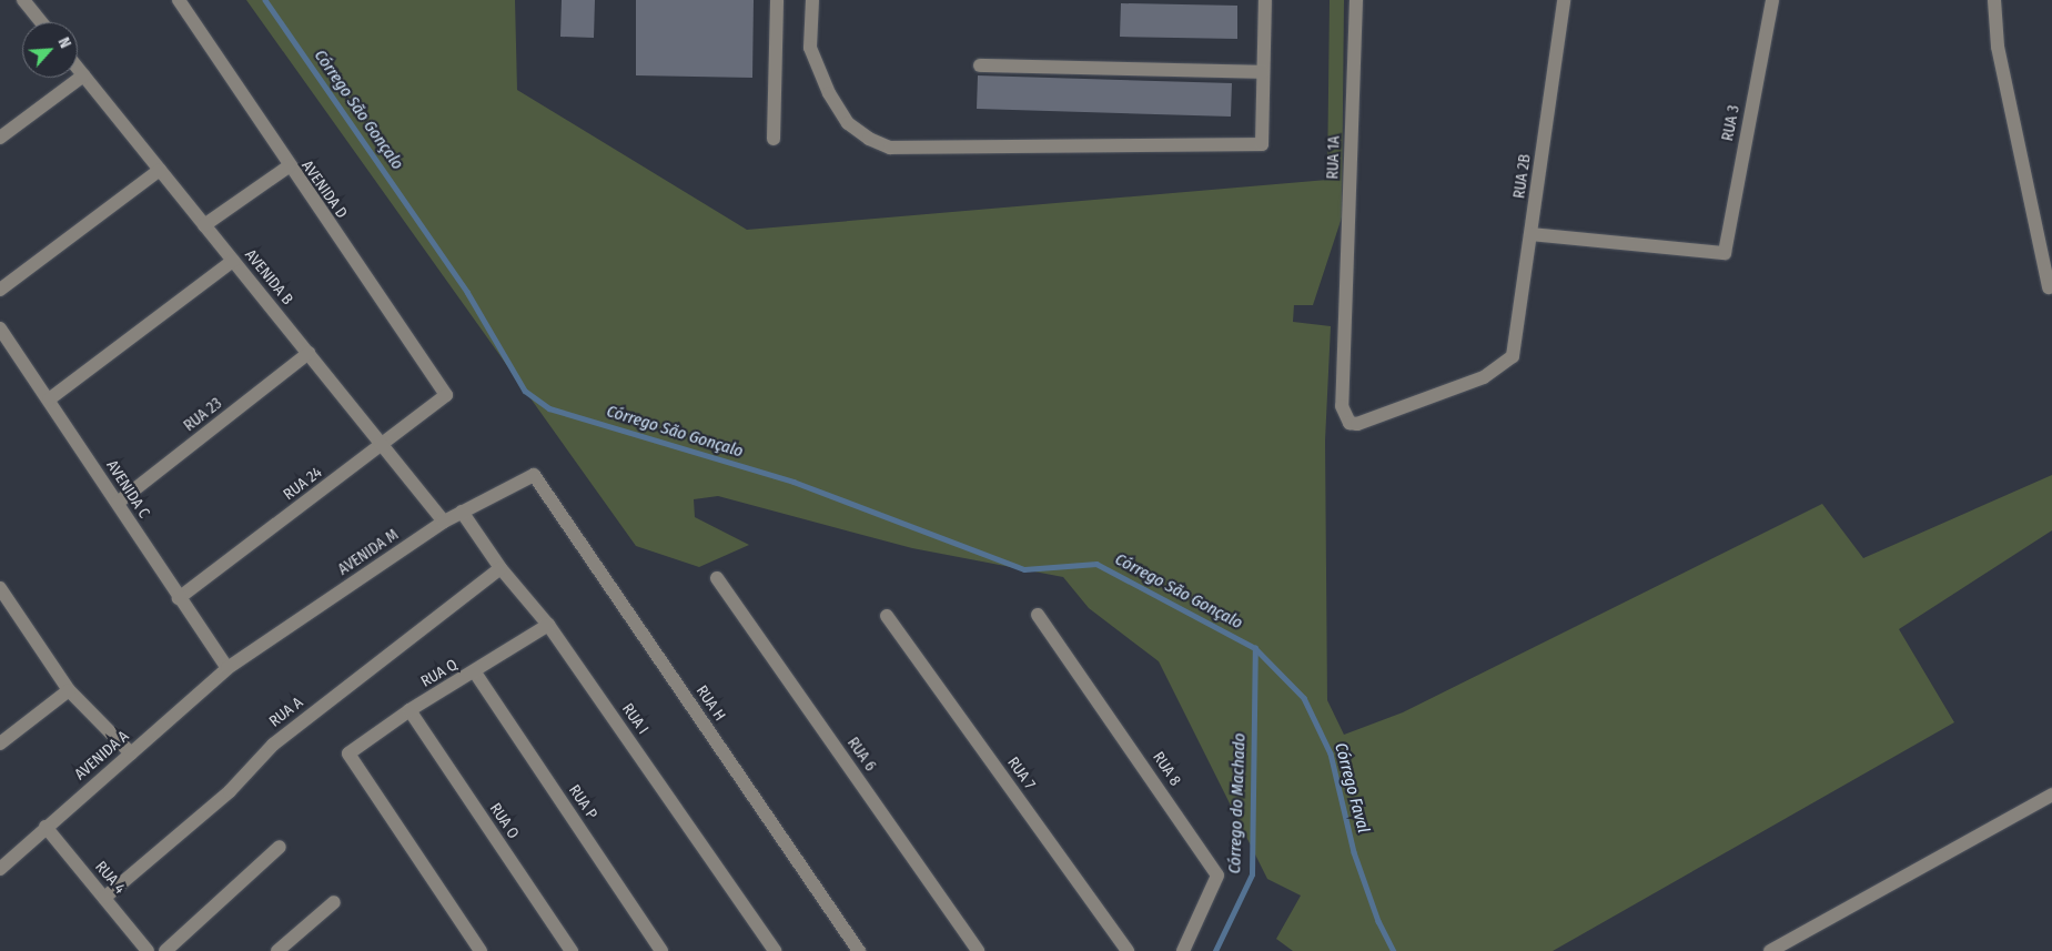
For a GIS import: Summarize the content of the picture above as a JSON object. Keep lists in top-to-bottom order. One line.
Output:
{"streets":{"street":["RUA 3","RUA 1A","RUA 2B","AVENIDA D","AVENIDA B","RUA 23","RUA 24","AVENIDA C","AVENIDA M","RUA Q","RUA H","RUA A","RUA I","RUA 6","AVENIDA A","RUA 8","RUA 7","RUA P","RUA O","RUA 4"]},"crossings":[["RUA 3","RUA 2B"],["RUA 1A","RUA 2B"],["AVENIDA D","RUA 24"],["AVENIDA B","RUA 23"],["AVENIDA B","RUA 24"],["AVENIDA B","AVENIDA M"],["RUA 23","AVENIDA C"],["RUA 24","AVENIDA C"],["AVENIDA C","AVENIDA M"],["AVENIDA C","AVENIDA A"],["AVENIDA M","RUA H"],["AVENIDA M","RUA I"],["AVENIDA M","AVENIDA A"],["RUA Q","RUA I"],["RUA Q","RUA P"],["RUA Q","RUA O"],["RUA A","RUA I"],["RUA A","RUA 4"],["AVENIDA A","RUA 4"]],"water":["Córrego São Gonçalo","Córrego Faval","Córrego do Machado"],"north":"top right"}
